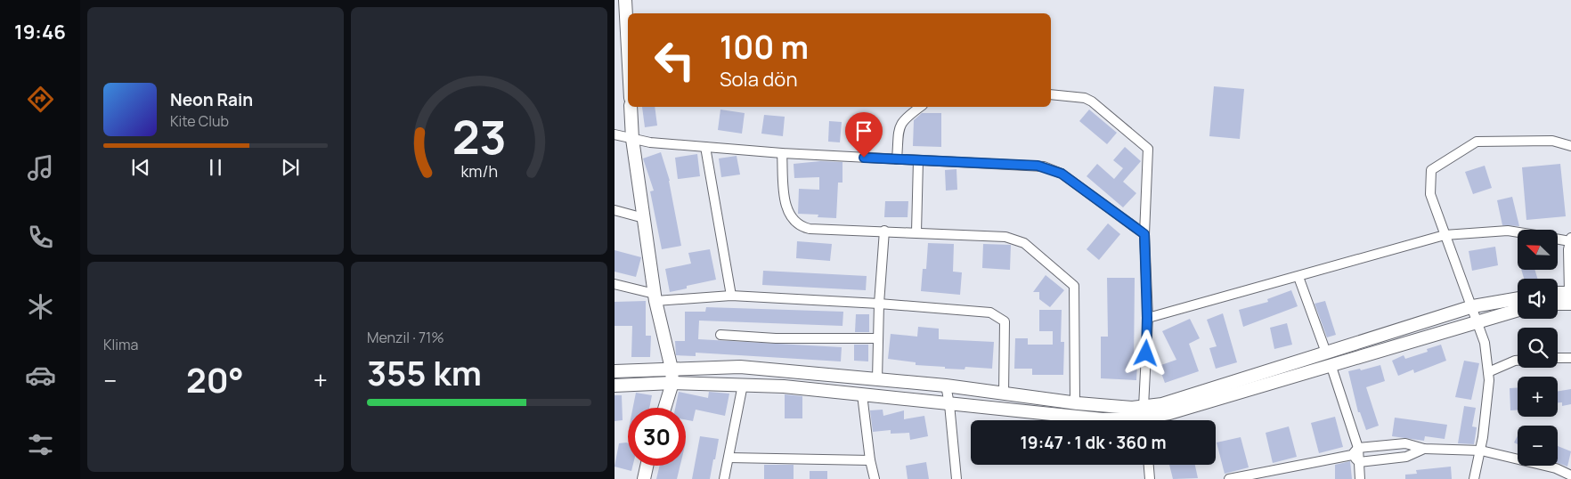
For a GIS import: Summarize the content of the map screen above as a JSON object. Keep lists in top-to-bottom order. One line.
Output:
{"north":"top left","page":{"tabs":"19:46","turn":["100 m","Sola dön"],"song":["Neon Rain","Kite Club"],"map_buttons":["+","−"],"tile":["Klima",["Menzil · 71%","355 km"]],"heat":["−","20°","+"],"limit":"30","trip":"19:47 · 1 dk · 360 m","gauge":["23","km/h"]}}
